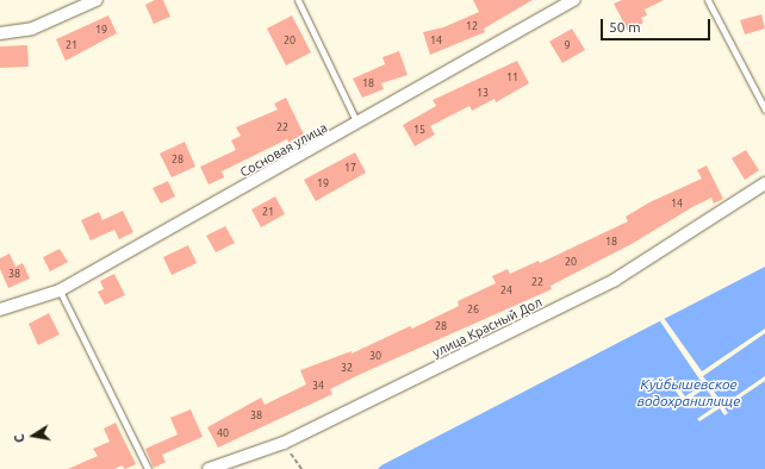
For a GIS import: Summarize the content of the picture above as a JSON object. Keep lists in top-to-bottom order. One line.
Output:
{"streets":{"street":["Сосновая улица","улица Красный Дол"]},"water":["Куйбышевское водохранилище"],"house_numbers":["12","19","20","14","21","9","11","18","13","22","15","28","17","19","14","21","18","20","38","22","24","26","28","30","32","34","38","40"],"scale_bar":"50 m","north":"left"}
